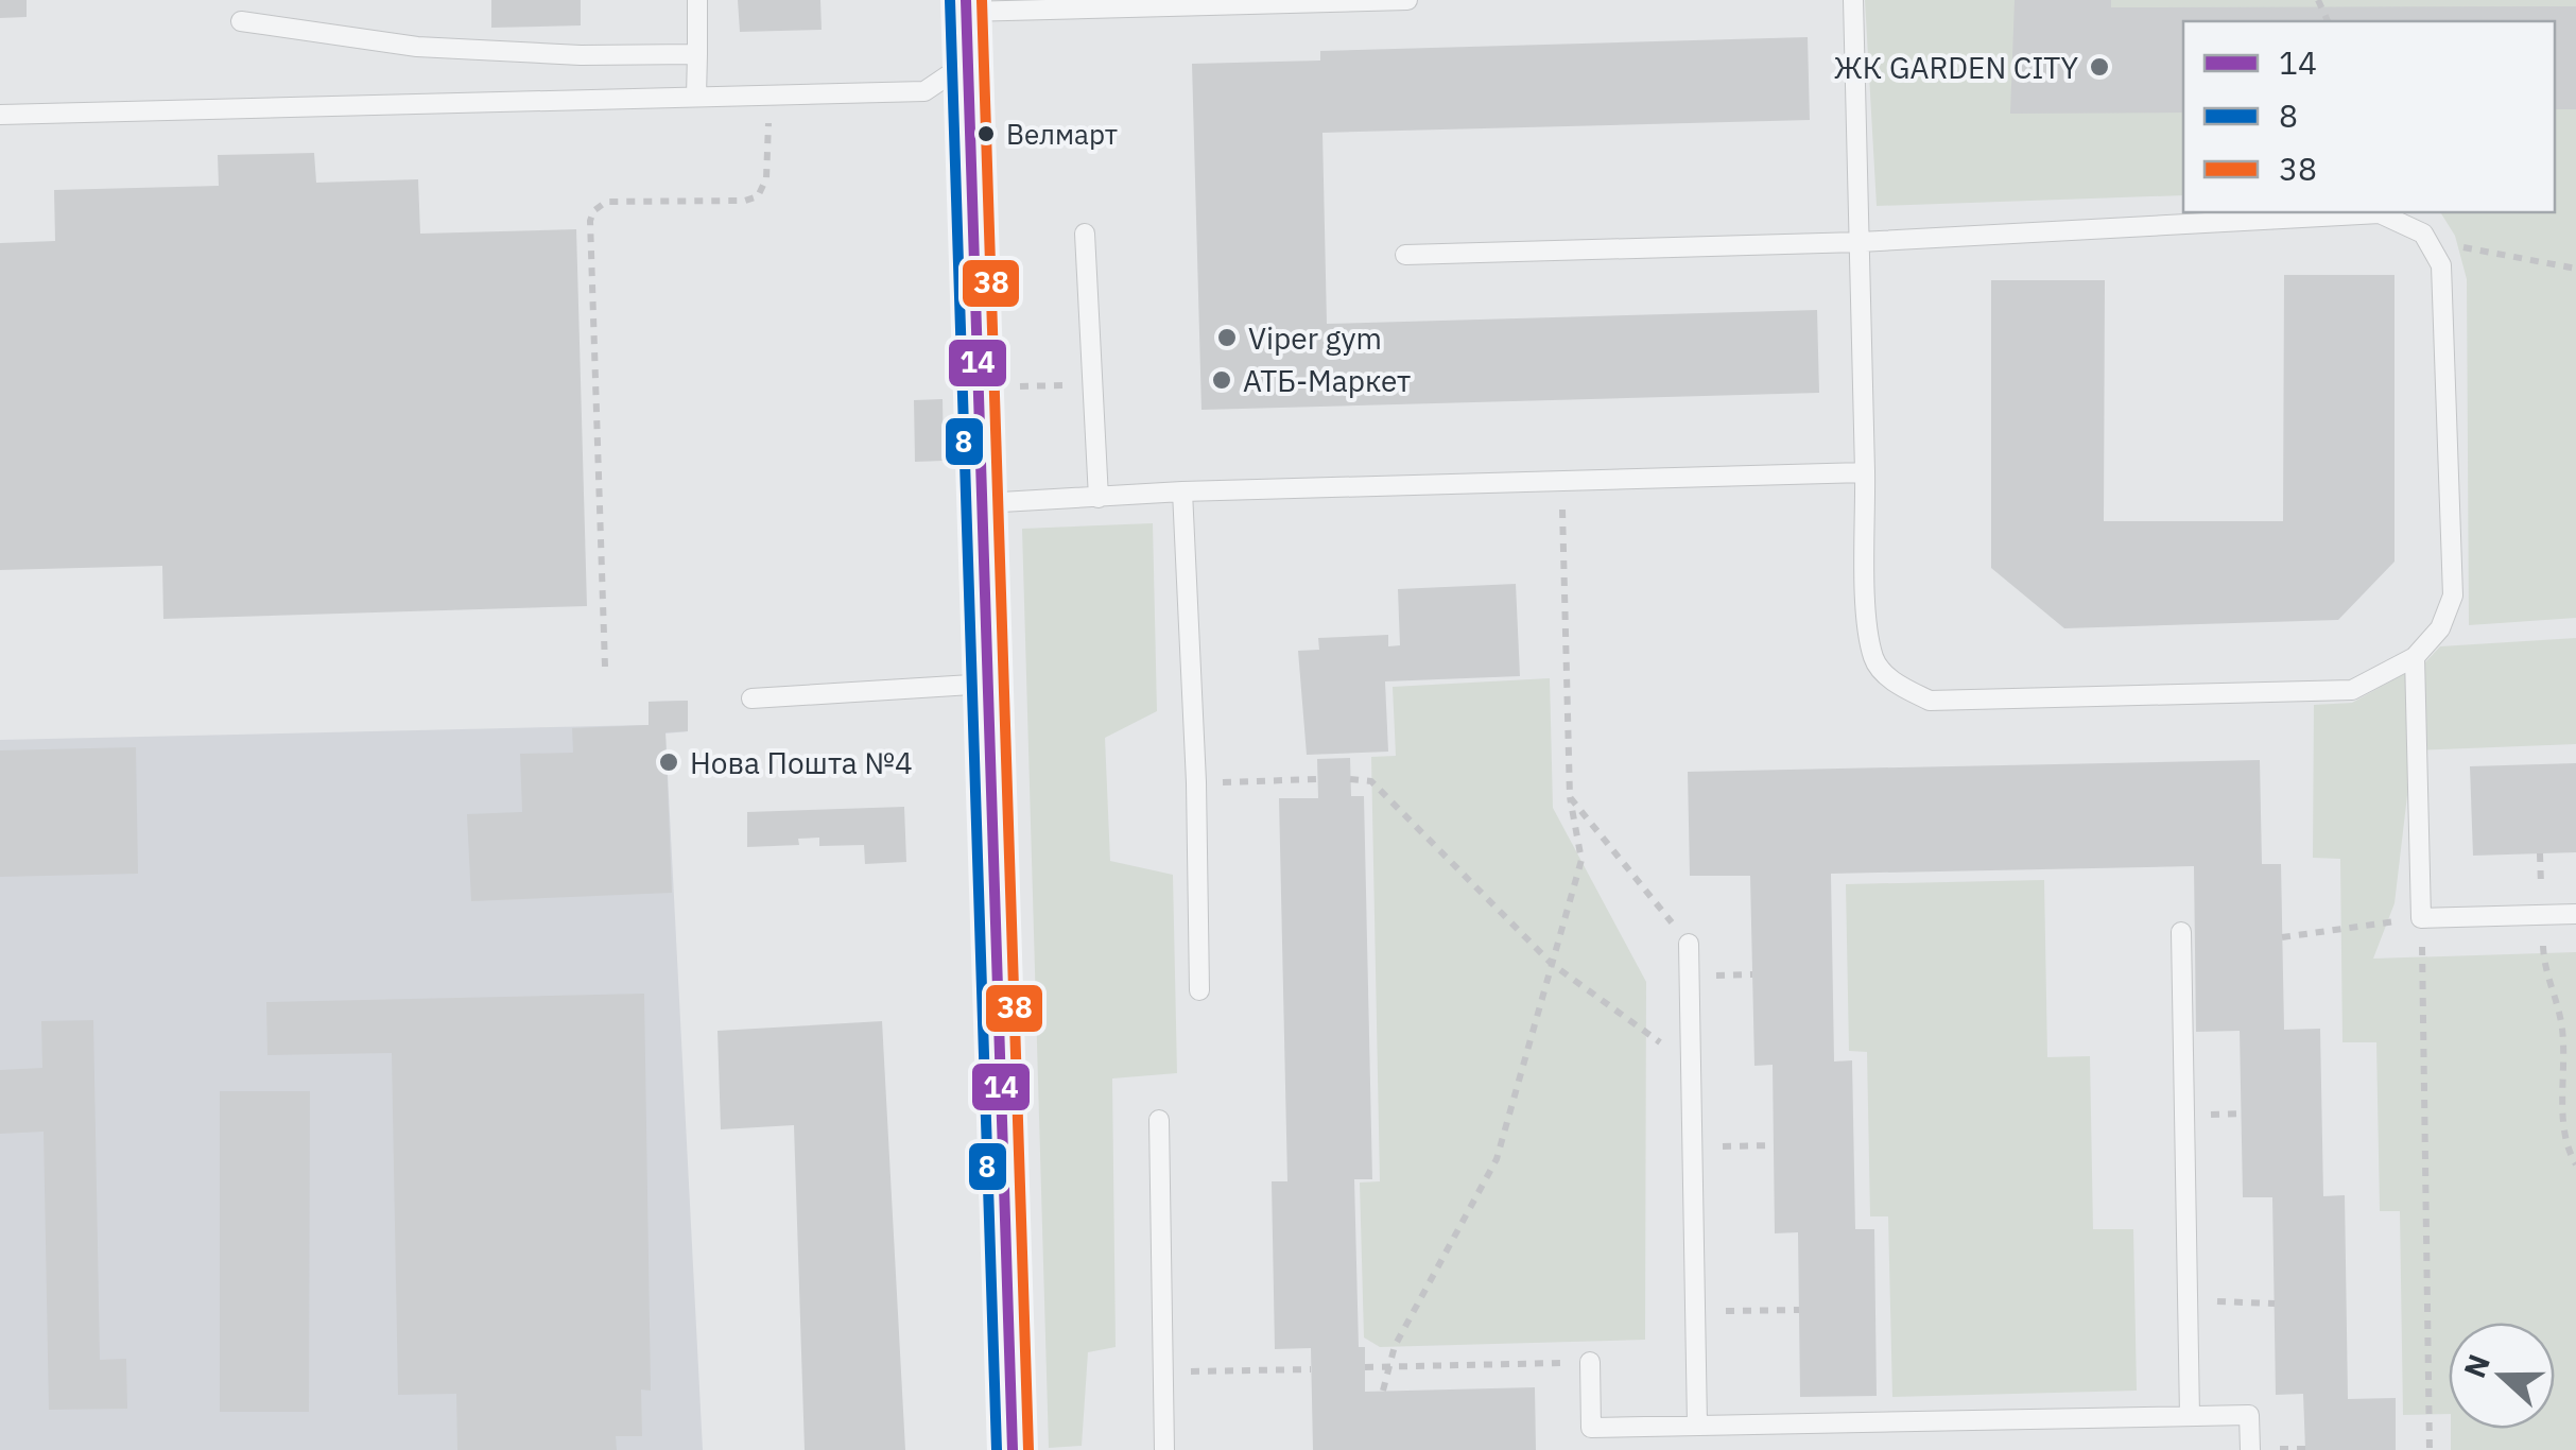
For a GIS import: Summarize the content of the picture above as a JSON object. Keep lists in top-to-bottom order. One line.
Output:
{"places":["ЖК GARDEN CITY","Велмарт","Viper gym","АТБ-Маркет","Нова Пошта №4"],"lines":["transit line 14","transit line 8","transit line 38"],"legend":["14","8","38"],"north":"left"}
